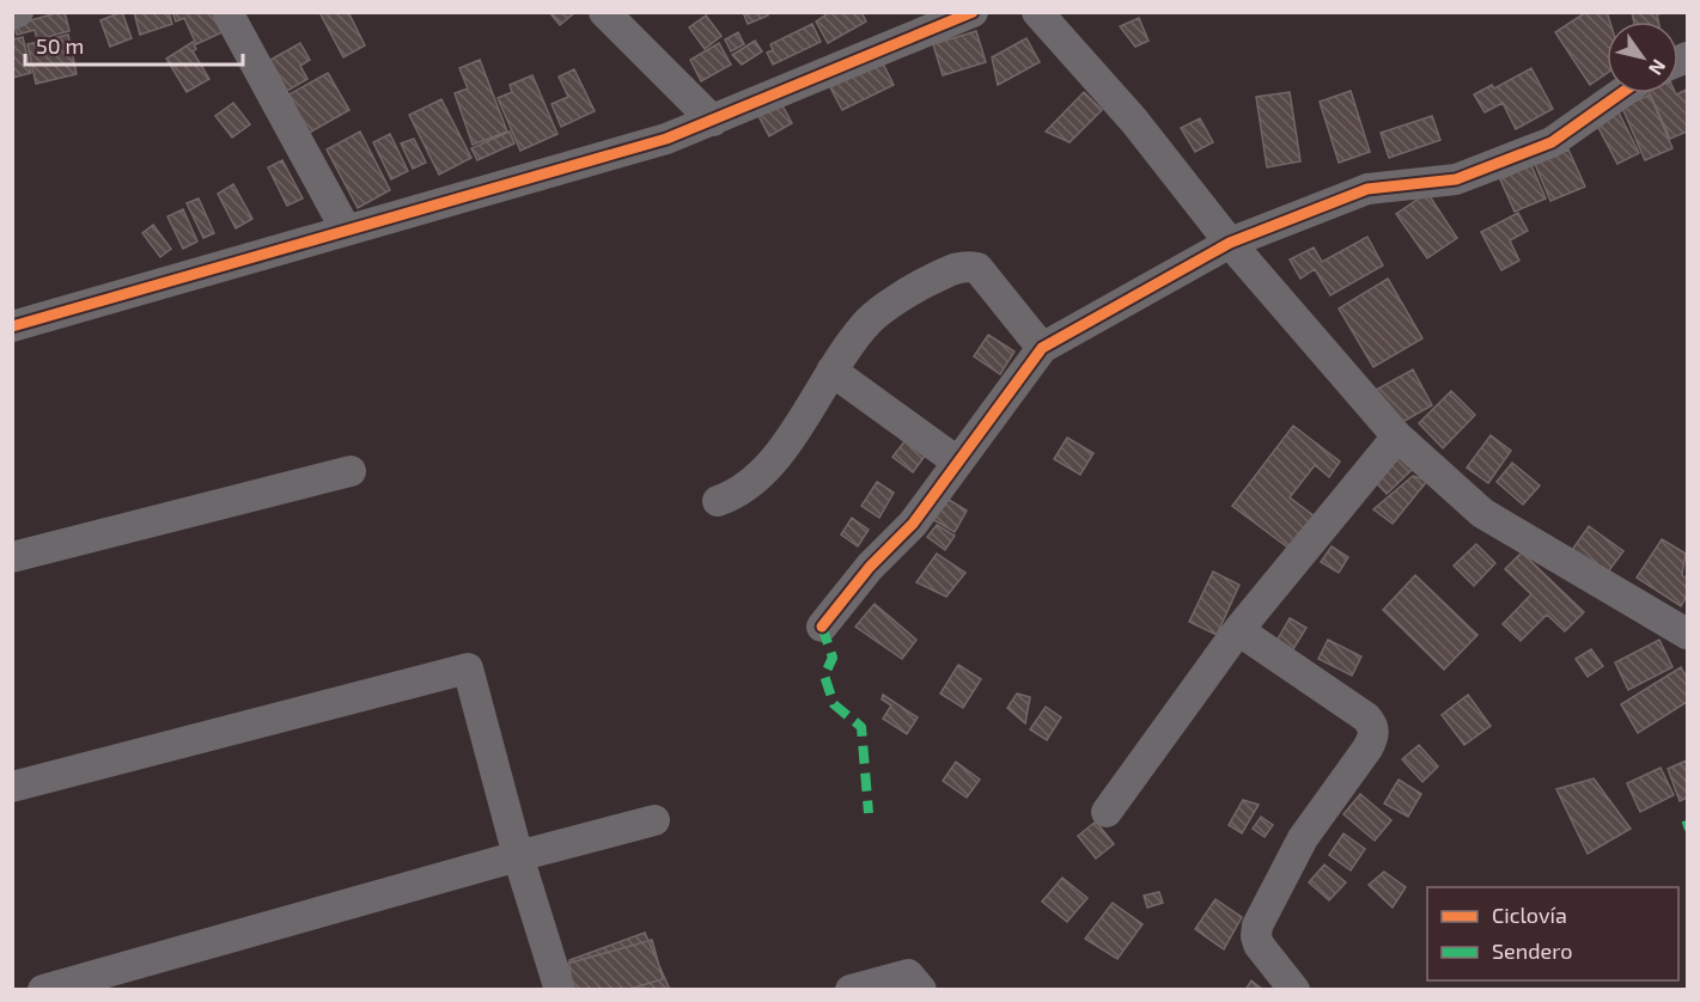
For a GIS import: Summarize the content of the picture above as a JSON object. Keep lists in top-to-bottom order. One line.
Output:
{"legend":["Ciclovía","Sendero"],"scale_bar":"50 m","north":"bottom right"}
